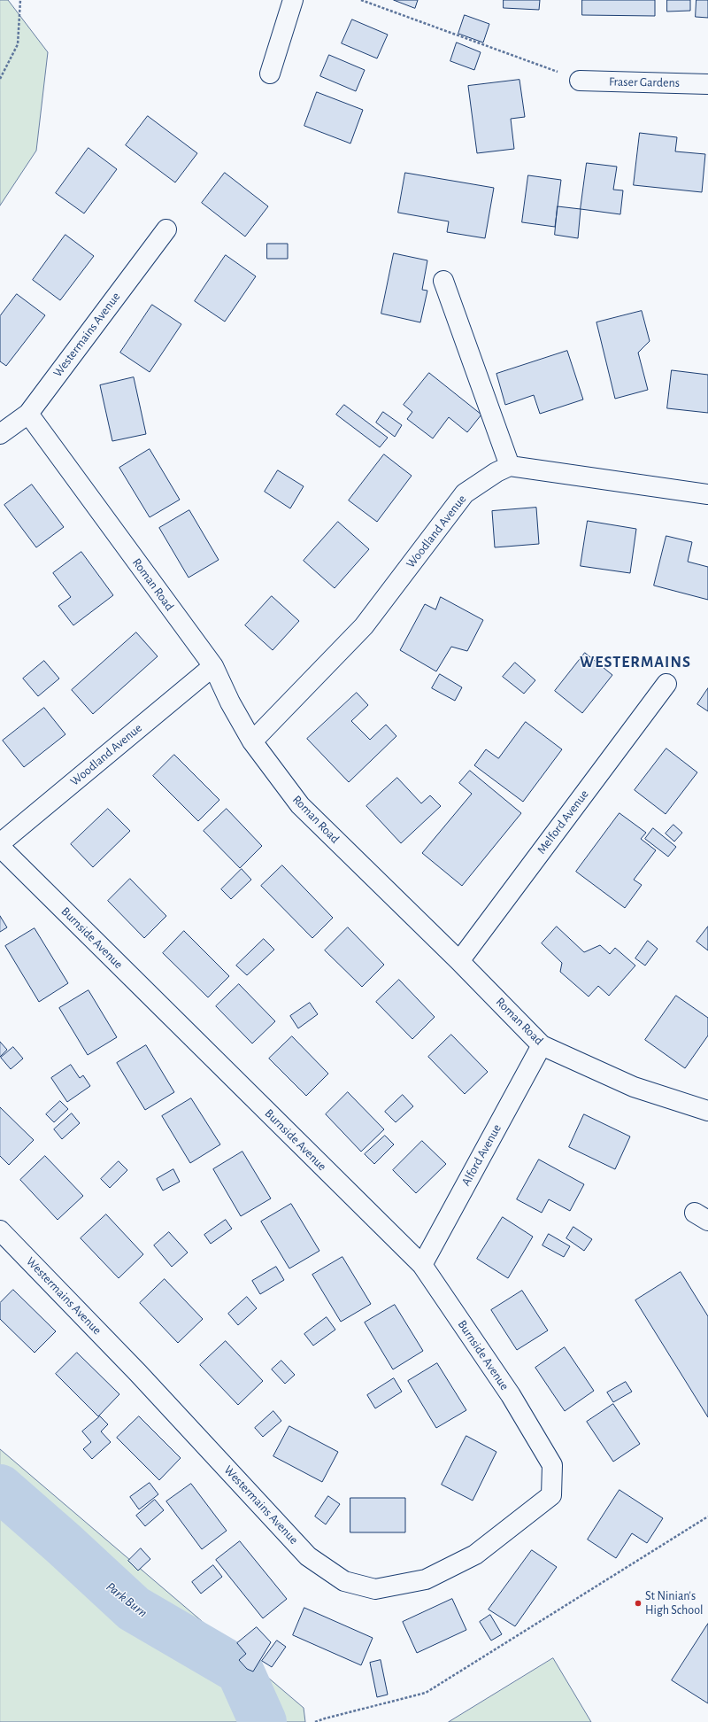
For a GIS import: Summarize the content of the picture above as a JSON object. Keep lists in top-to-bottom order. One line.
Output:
{"streets":{"street":["Fraser Gardens","Westermains Avenue","Woodland Avenue","Roman Road","Melford Avenue","Burnside Avenue","Alford Avenue"]},"crossings":[["Westermains Avenue","Roman Road"],["Westermains Avenue","Burnside Avenue"],["Woodland Avenue","Roman Road"],["Roman Road","Melford Avenue"],["Roman Road","Alford Avenue"],["Burnside Avenue","Alford Avenue"]],"districts":["WESTERMAINS"],"water":["Park Burn"],"places":["St Ninian's High School"]}
